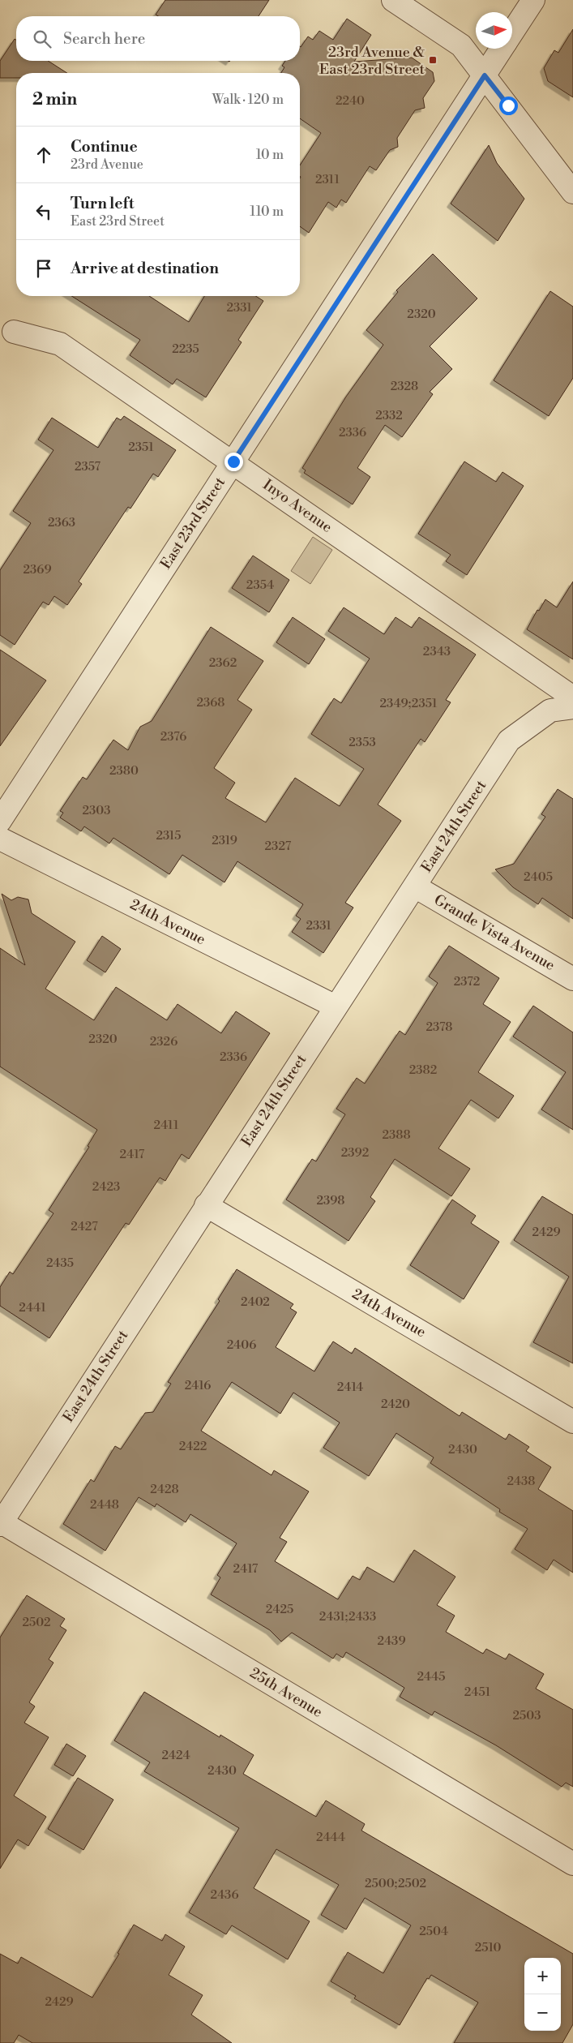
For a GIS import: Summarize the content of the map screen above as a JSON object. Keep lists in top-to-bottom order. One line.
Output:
{"streets":{"street":["Inyo Avenue","East 23rd Street","East 24th Street","24th Avenue","Grande Vista Avenue","25th Avenue"]},"crossings":[["Inyo Avenue","East 23rd Street"],["East 24th Street","24th Avenue"],["East 24th Street","Grande Vista Avenue"],["East 24th Street","25th Avenue"]],"places":{"transit":["23rd Avenue & East 23rd Street"]},"house_numbers":["2240","2311","2331","2320","2235","2328","2332","2336","2351","2357","2363","2369","2354","2343","2362","2368","2349;2351","2376","2353","2380","2303","2315","2319","2327","2405","2331","2372","2378","2320","2326","2336","2382","2411","2388","2392","2417","2423","2398","2427","2429","2435","2402","2441","2406","2416","2414","2420","2422","2430","2438","2428","2448","2417","2425","2431;2433","2502","2439","2445","2451","2503","2424","2430","2444","2500;2502","2436","2504","2510","2429"],"north":"right","page":{"search":"Search here","heading":["2 min","Walk · 120 m"],"list":[["Continue","23rd Avenue","10 m"],["Turn left","East 23rd Street","110 m"],"Arrive at destination"],"map_buttons":["+","−"]}}
